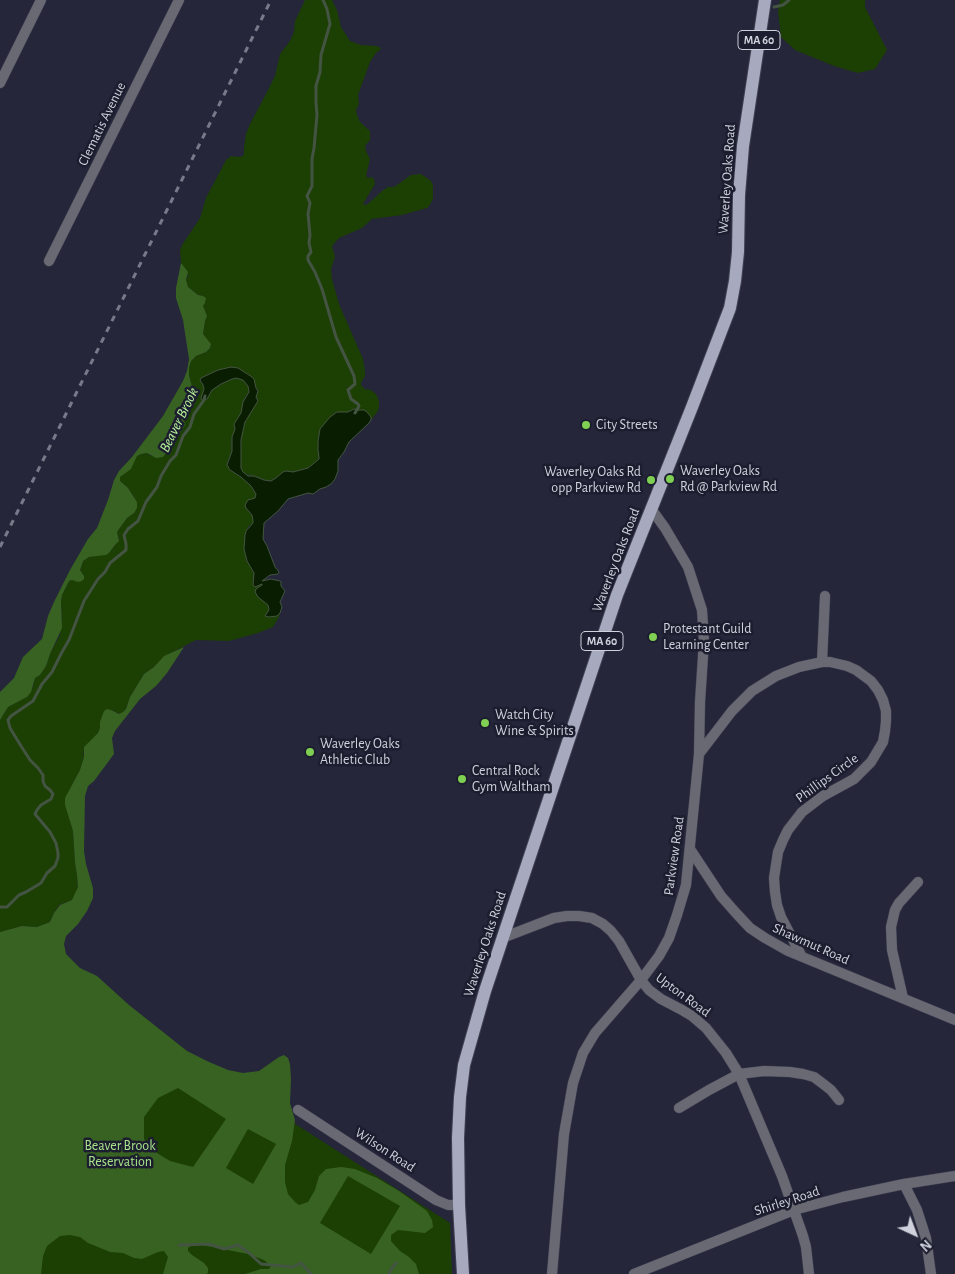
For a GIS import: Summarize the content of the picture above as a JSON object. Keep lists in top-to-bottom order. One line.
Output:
{"streets":{"main road":["MA 60","Waverley Oaks Road"],"street":["Clematis Avenue","Phillips Circle","Parkview Road","Shawmut Road","Upton Road","Wilson Road","Shirley Road"]},"crossings":[["Waverley Oaks Road","Parkview Road"],["Waverley Oaks Road","Upton Road"],["Waverley Oaks Road","Wilson Road"],["Phillips Circle","Parkview Road"],["Phillips Circle","Shawmut Road"],["Parkview Road","Shawmut Road"],["Parkview Road","Upton Road"],["Upton Road","Shirley Road"]],"water":["Beaver Brook"],"parks":["Beaver Brook Reservation"],"places":["City Streets","Waverley Oaks Rd @ Parkview Rd","Waverley Oaks Rd opp Parkview Rd","Protestant Guild Learning Center","Watch City Wine & Spirits","Waverley Oaks Athletic Club","Central Rock Gym Waltham"],"north":"bottom right"}
